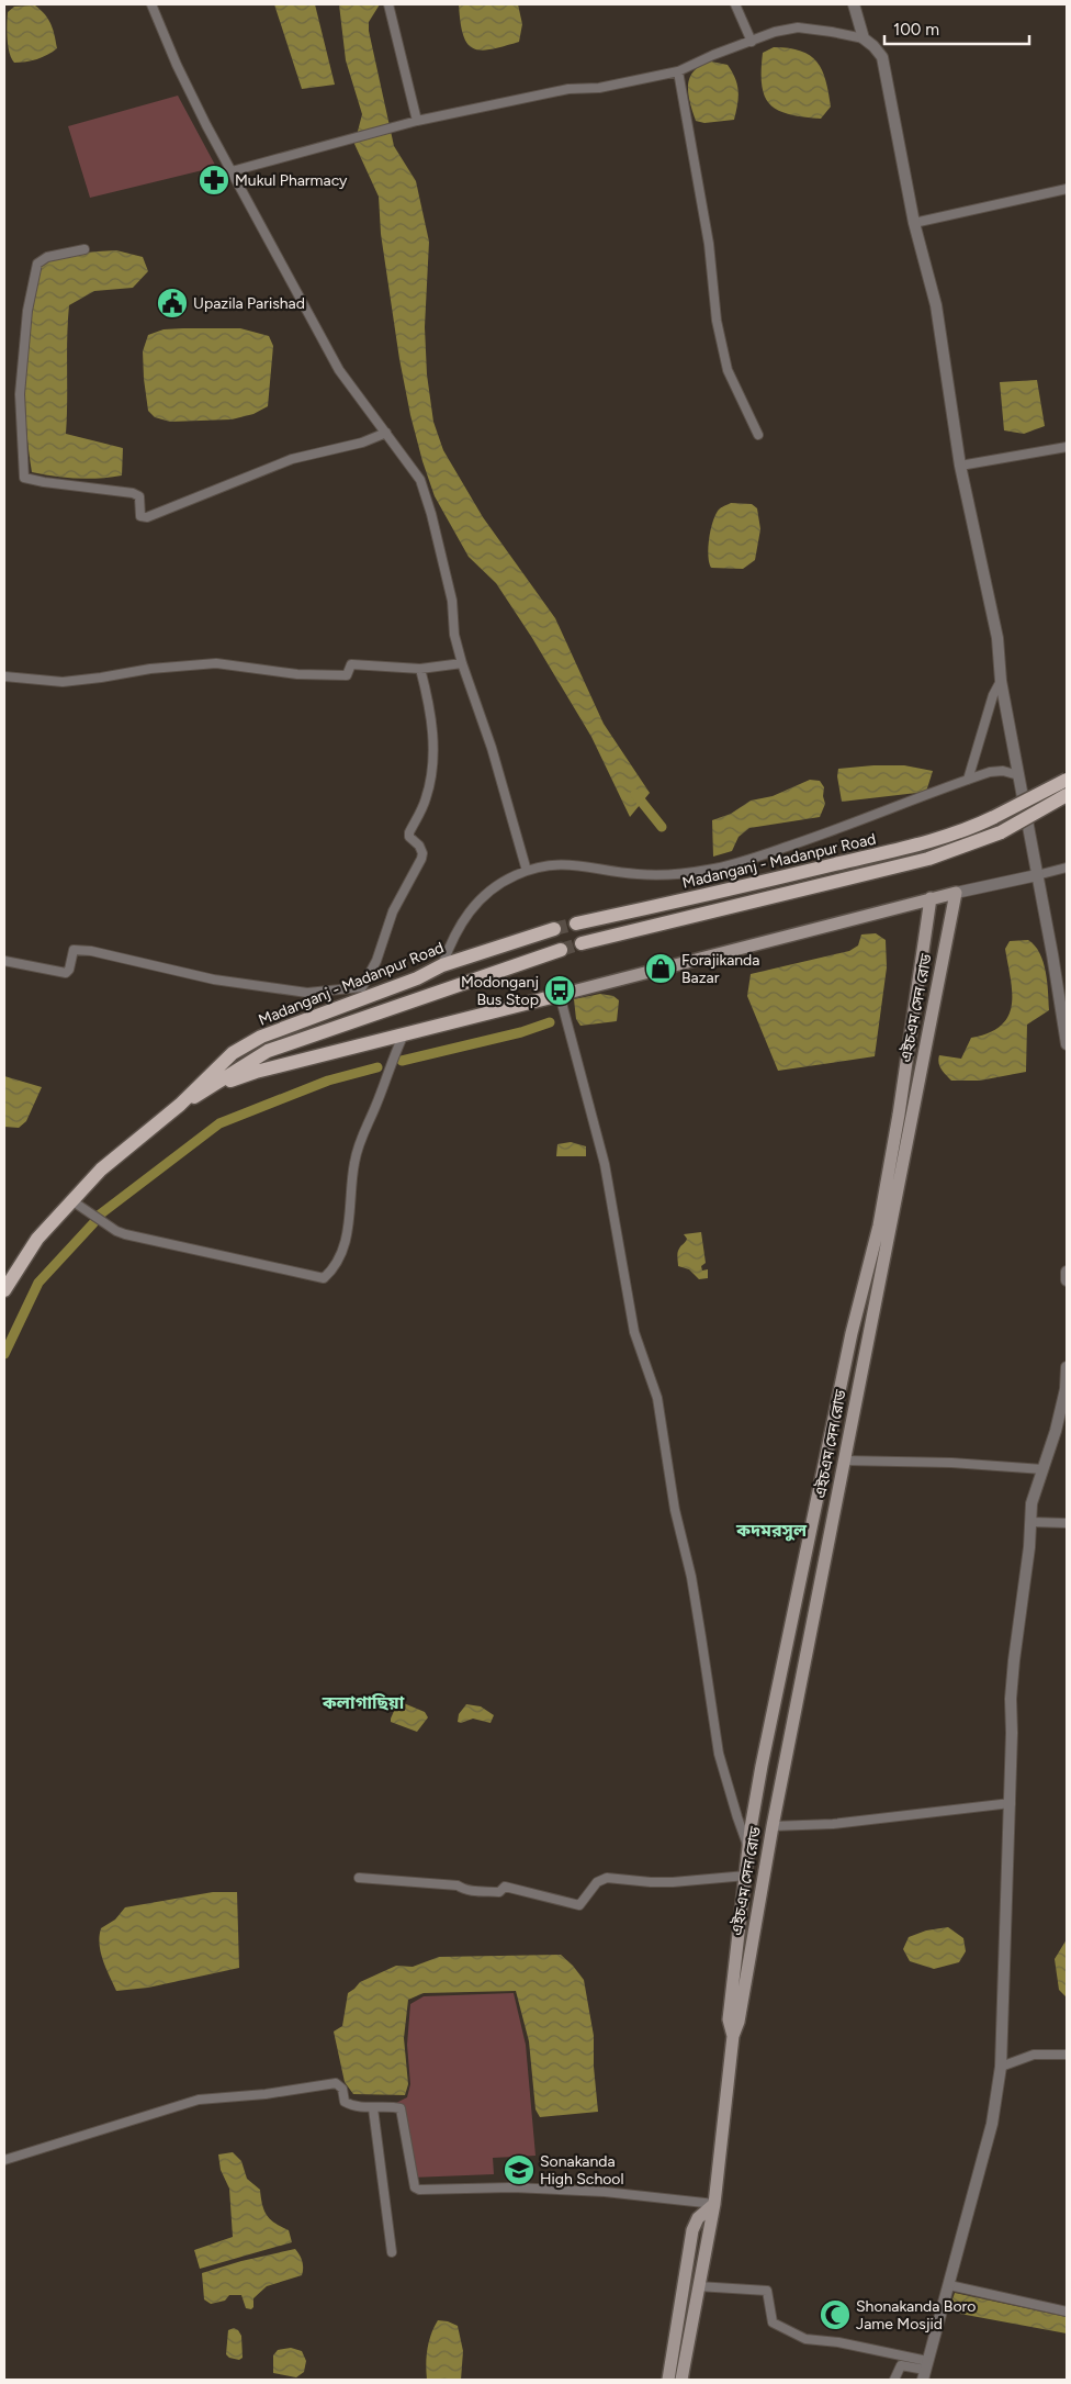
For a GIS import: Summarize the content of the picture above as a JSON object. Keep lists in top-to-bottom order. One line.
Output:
{"streets":{"main road":["Madanganj - Madanpur Road","এইচএম সেন রোড"]},"districts":["কদমরসুল","কলাগাছিয়া"],"places":{"pharmacy":["Mukul Pharmacy"],"public building":["Upazila Parishad"],"shop":["Forajikanda Bazar"],"bus stop":["Modonganj Bus Stop"],"school or university":["Sonakanda High School"],"mosque":["Shonakanda Boro Jame Mosjid"]},"scale_bar":"100 m"}
